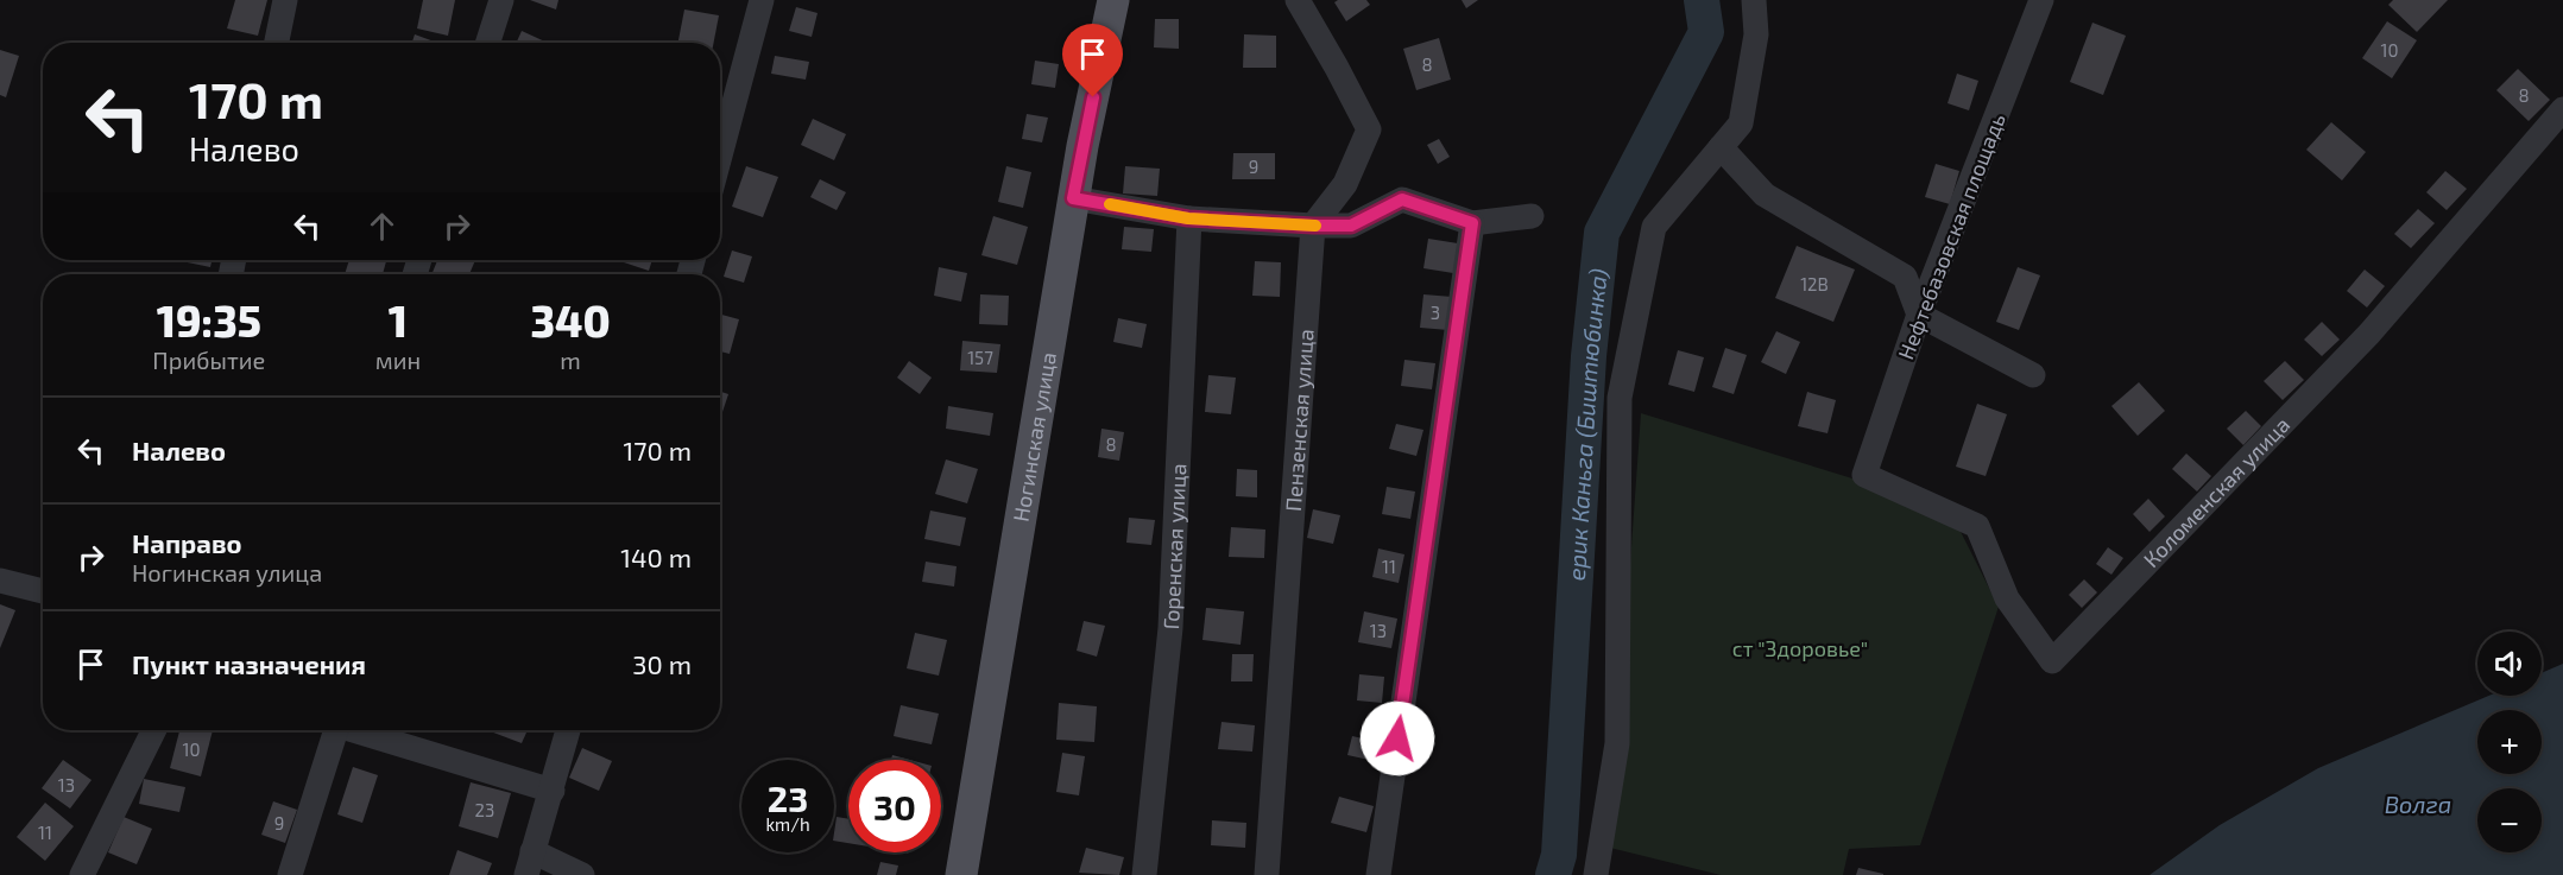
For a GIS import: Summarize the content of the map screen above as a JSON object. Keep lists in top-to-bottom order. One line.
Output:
{"streets":{"main road":["Ногинская улица"],"street":["Нефтебазовская площадь","Пензенская улица","Коломенская улица","Горенская улица"]},"crossings":[["Нефтебазовская площадь","Коломенская улица"]],"water":["ерик Каньга (Биштюбинка)","Волга"],"parks":["ст \"Здоровье\""],"house_numbers":["10","8","8","9","12В","3","157","8","11","13","10","13","23","9","11"],"page":{"turn":["170 m","Налево"],"eta":["19:35","Прибытие","1","мин","340","m"],"list":[{"name":"Налево","value":"170 m"},{"name":"Направо","note":"Ногинская улица","value":"140 m"},{"name":"Пункт назначения","value":"30 m"}],"map_buttons":["+","−"],"speed":"23 km/h","limit":"30"}}
